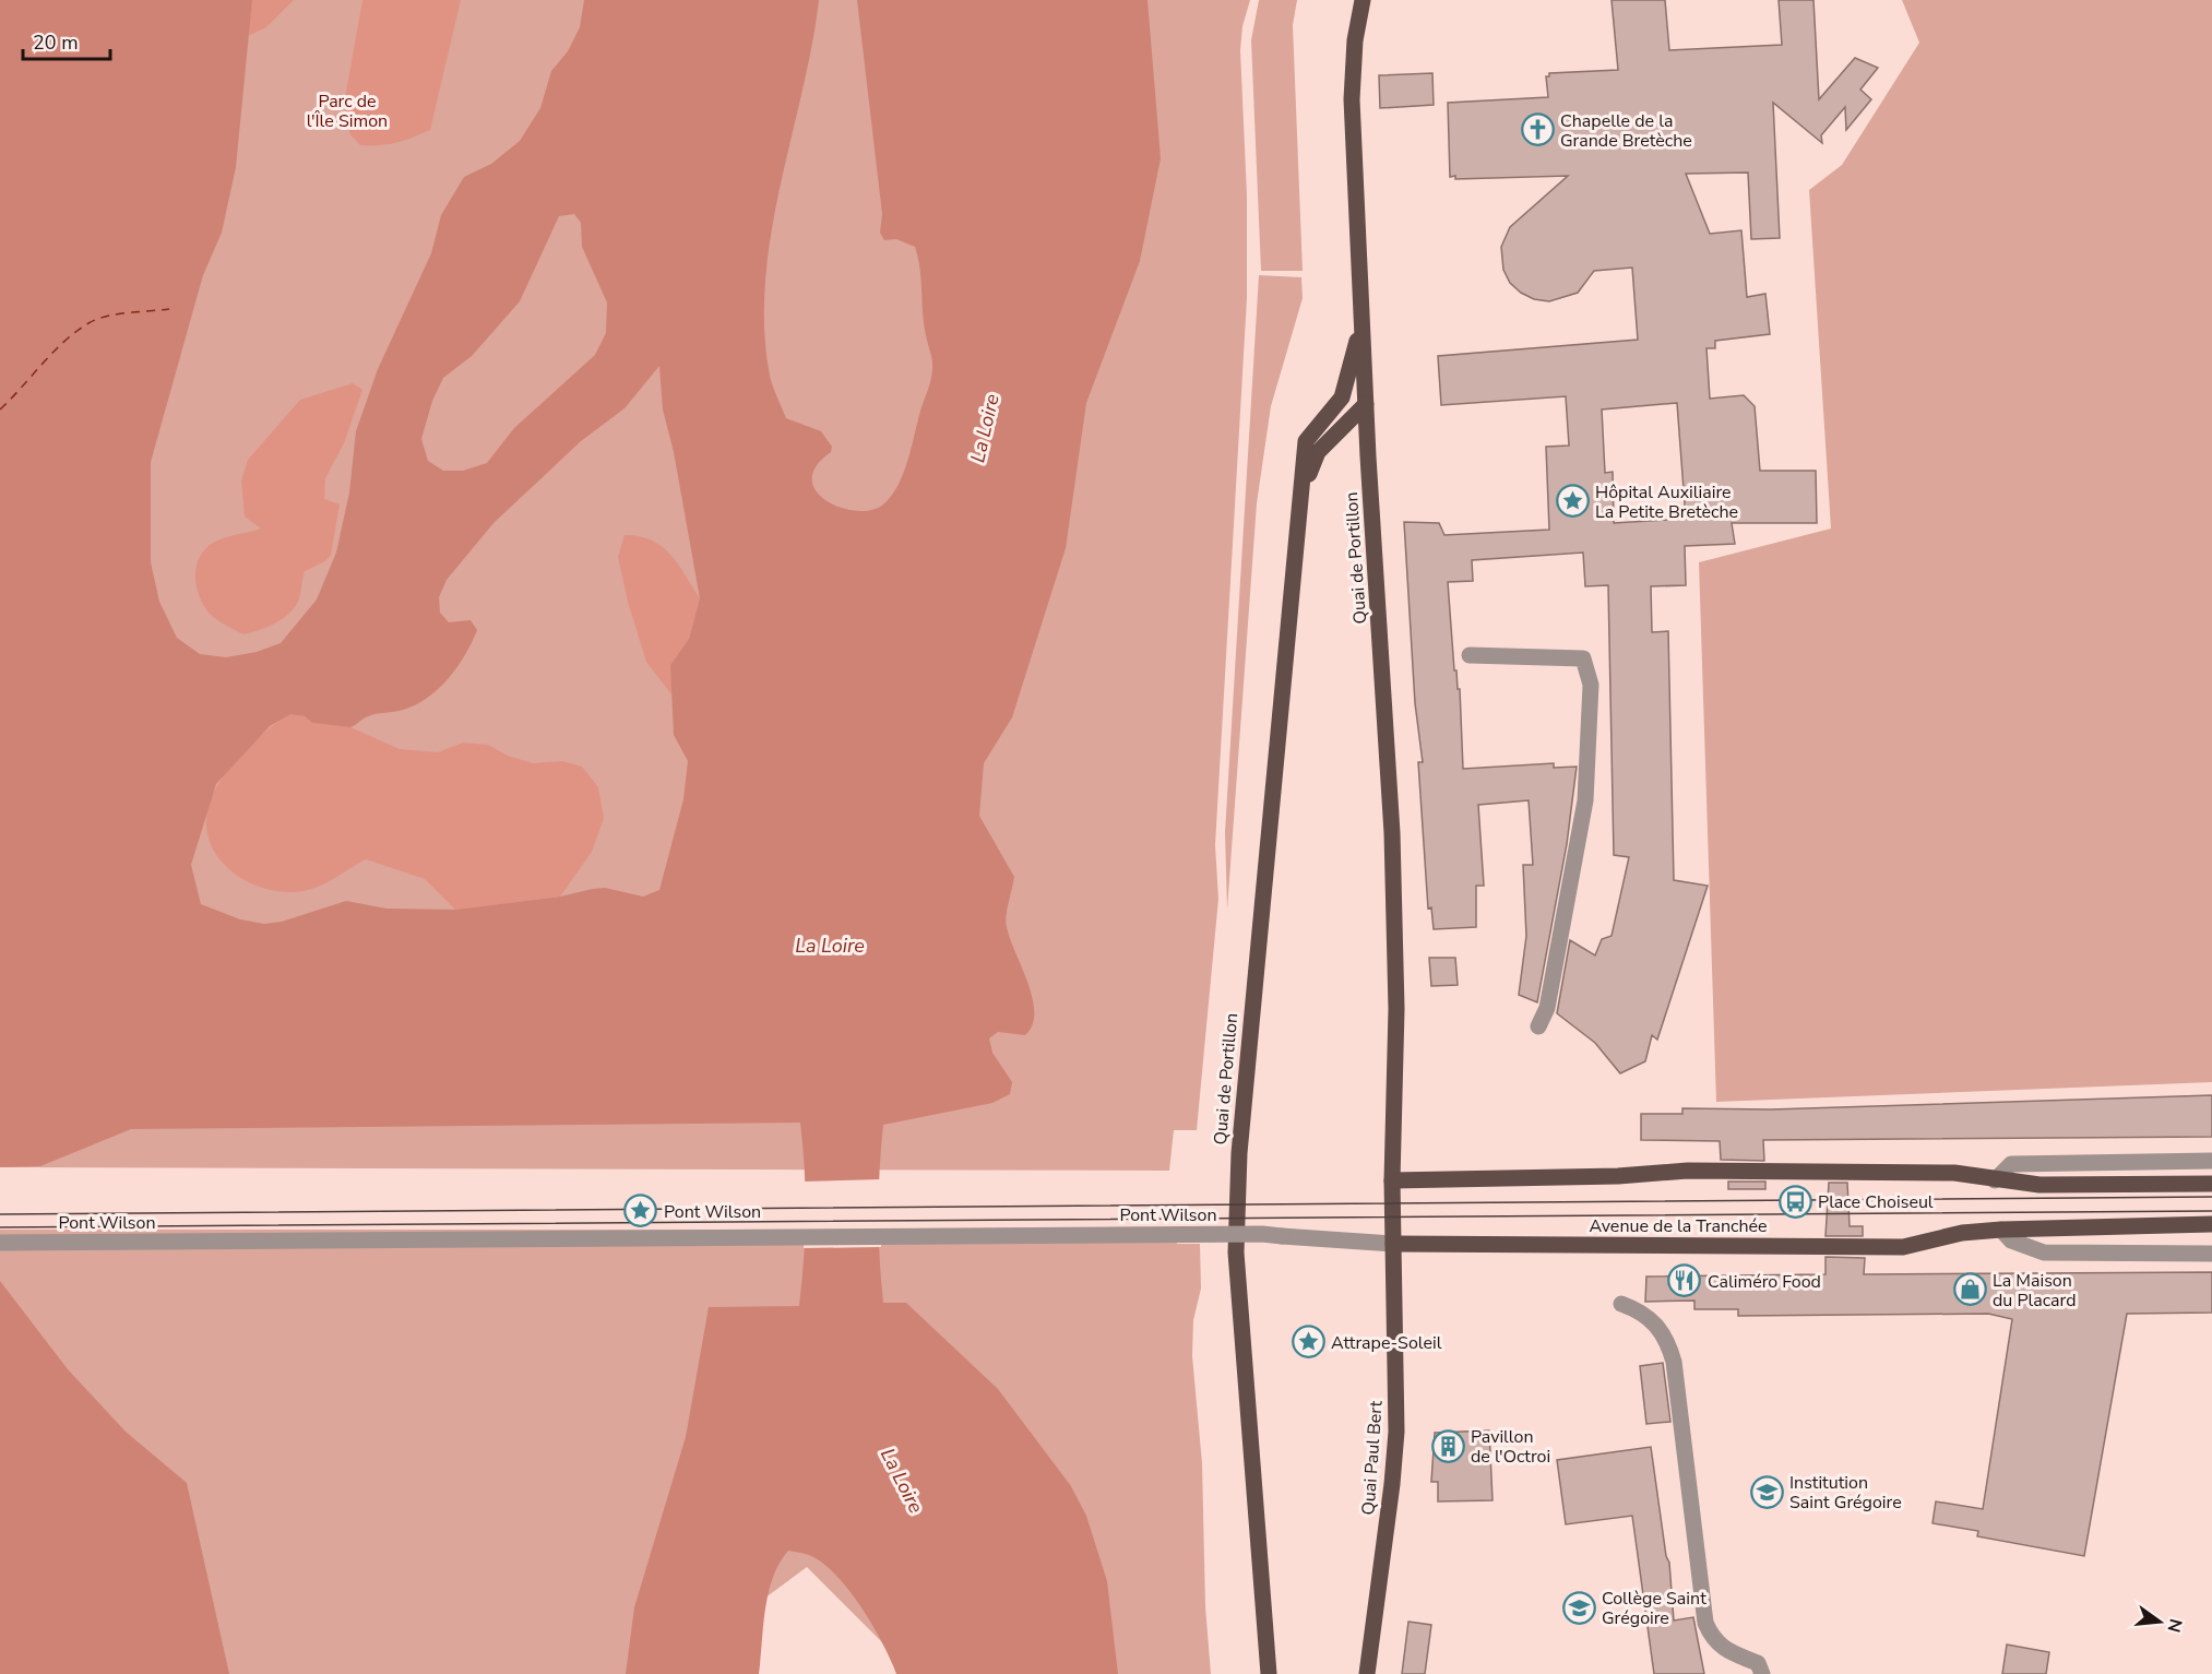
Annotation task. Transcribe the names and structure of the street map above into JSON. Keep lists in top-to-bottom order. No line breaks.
{"streets":{"main road":["Quai de Portillon","Avenue de la Tranchée","Quai Paul Bert"],"street":["Pont Wilson"]},"crossings":[["Quai de Portillon","Pont Wilson"],["Quai de Portillon","Avenue de la Tranchée"],["Quai de Portillon","Quai Paul Bert"],["Pont Wilson","Avenue de la Tranchée"],["Pont Wilson","Quai Paul Bert"],["Avenue de la Tranchée","Quai Paul Bert"]],"water":["La Loire"],"parks":["Parc de l'Île Simon"],"places":{"church":["Chapelle de la Grande Bretèche"],"place":["Hôpital Auxiliaire La Petite Bretèche","Pont Wilson","Attrape-Soleil"],"bus stop":["Place Choiseul"],"restaurant":["Caliméro Food"],"shop":["La Maison du Placard"],"building":["Pavillon de l'Octroi"],"school or university":["Institution Saint Grégoire","Collège Saint Grégoire"]},"scale_bar":"20 m","north":"right"}
